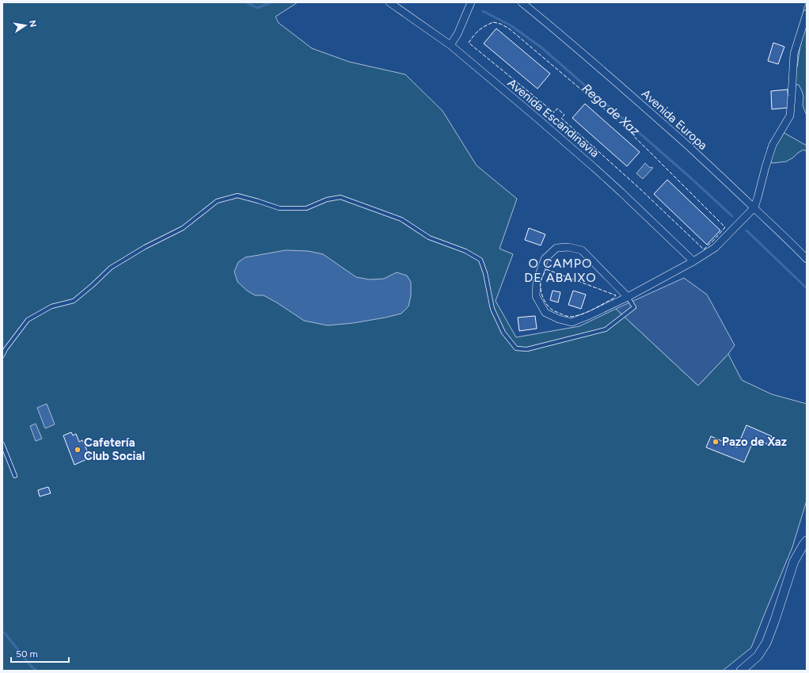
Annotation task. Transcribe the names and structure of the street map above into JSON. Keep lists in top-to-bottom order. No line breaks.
{"streets":{"street":["Avenida Escandinavia","Avenida Europa"]},"districts":["O CAMPO DE ABAIXO"],"water":["Rego de Xaz"],"places":["Pazo de Xaz","Cafetería Club Social"],"scale_bar":"50 m","north":"right"}
